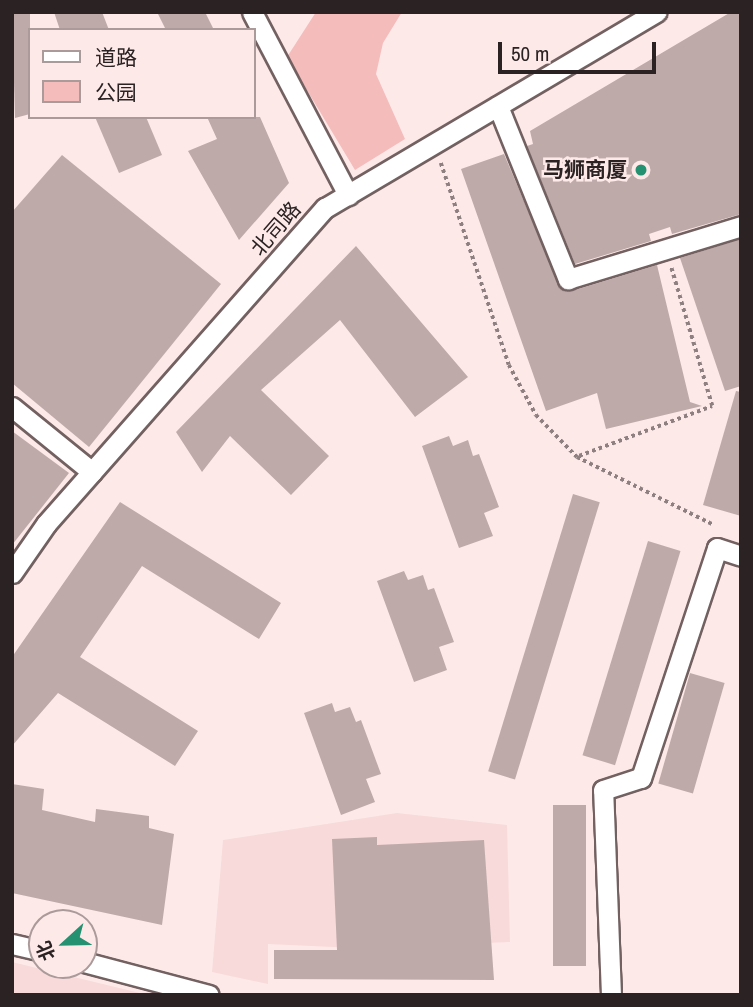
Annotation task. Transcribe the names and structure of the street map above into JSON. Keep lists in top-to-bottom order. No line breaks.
{"streets":{"street":["北司路"]},"places":["马狮商厦"],"legend":["道路","公园"],"scale_bar":"50 m","north":"left"}
